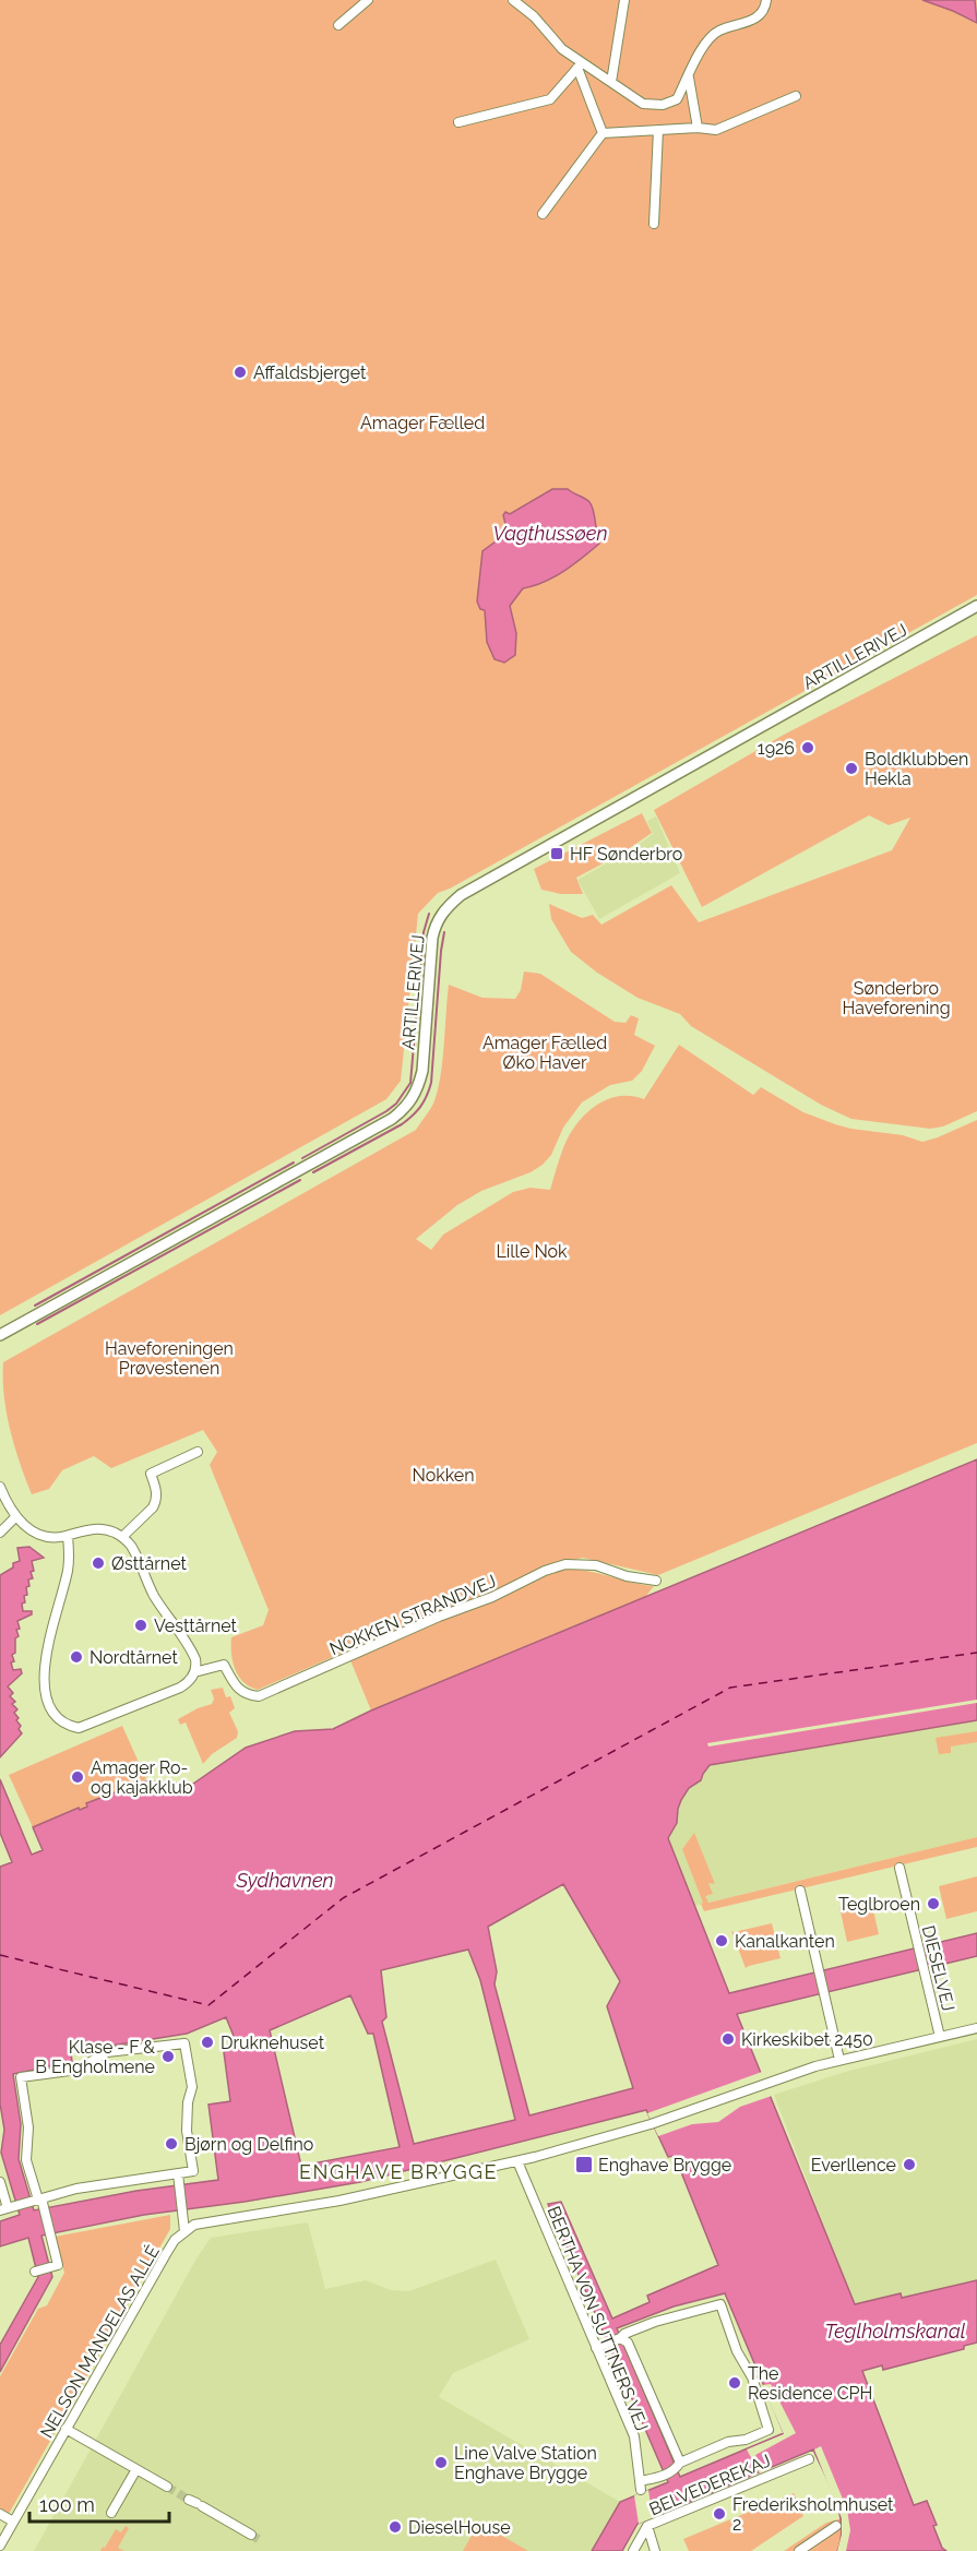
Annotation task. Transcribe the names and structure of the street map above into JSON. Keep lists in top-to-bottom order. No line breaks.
{"streets":{"street":["ARTILLERIVEJ","NOKKEN STRANDVEJ","DIESELVEJ","BERTHA VON SUTTNERS VEJ","NELSON MANDELAS ALLÉ","BELVEDEREKAJ"]},"districts":["ENGHAVE BRYGGE"],"water":["Vagthussøen","Sydhavnen","Teglholmskanal"],"parks":["Amager Fælled","Sønderbro Haveforening","Amager Fælled Øko Haver","Lille Nok","Haveforeningen Prøvestenen","Nokken"],"places":{"other":["Affaldsbjerget","1926","Boldklubben Hekla","Østtårnet","Vesttårnet","Nordtårnet","Amager Ro- og kajakklub","Teglbroen","Kanalkanten","Kirkeskibet 2450","Druknehuset","Klase - F & B Engholmene","Bjørn og Delfino","Everllence","The Residence CPH","Line Valve Station Enghave Brygge","Frederiksholmhuset 2","DieselHouse"],"transit":["HF Sønderbro","Enghave Brygge"]},"scale_bar":"100 m"}
